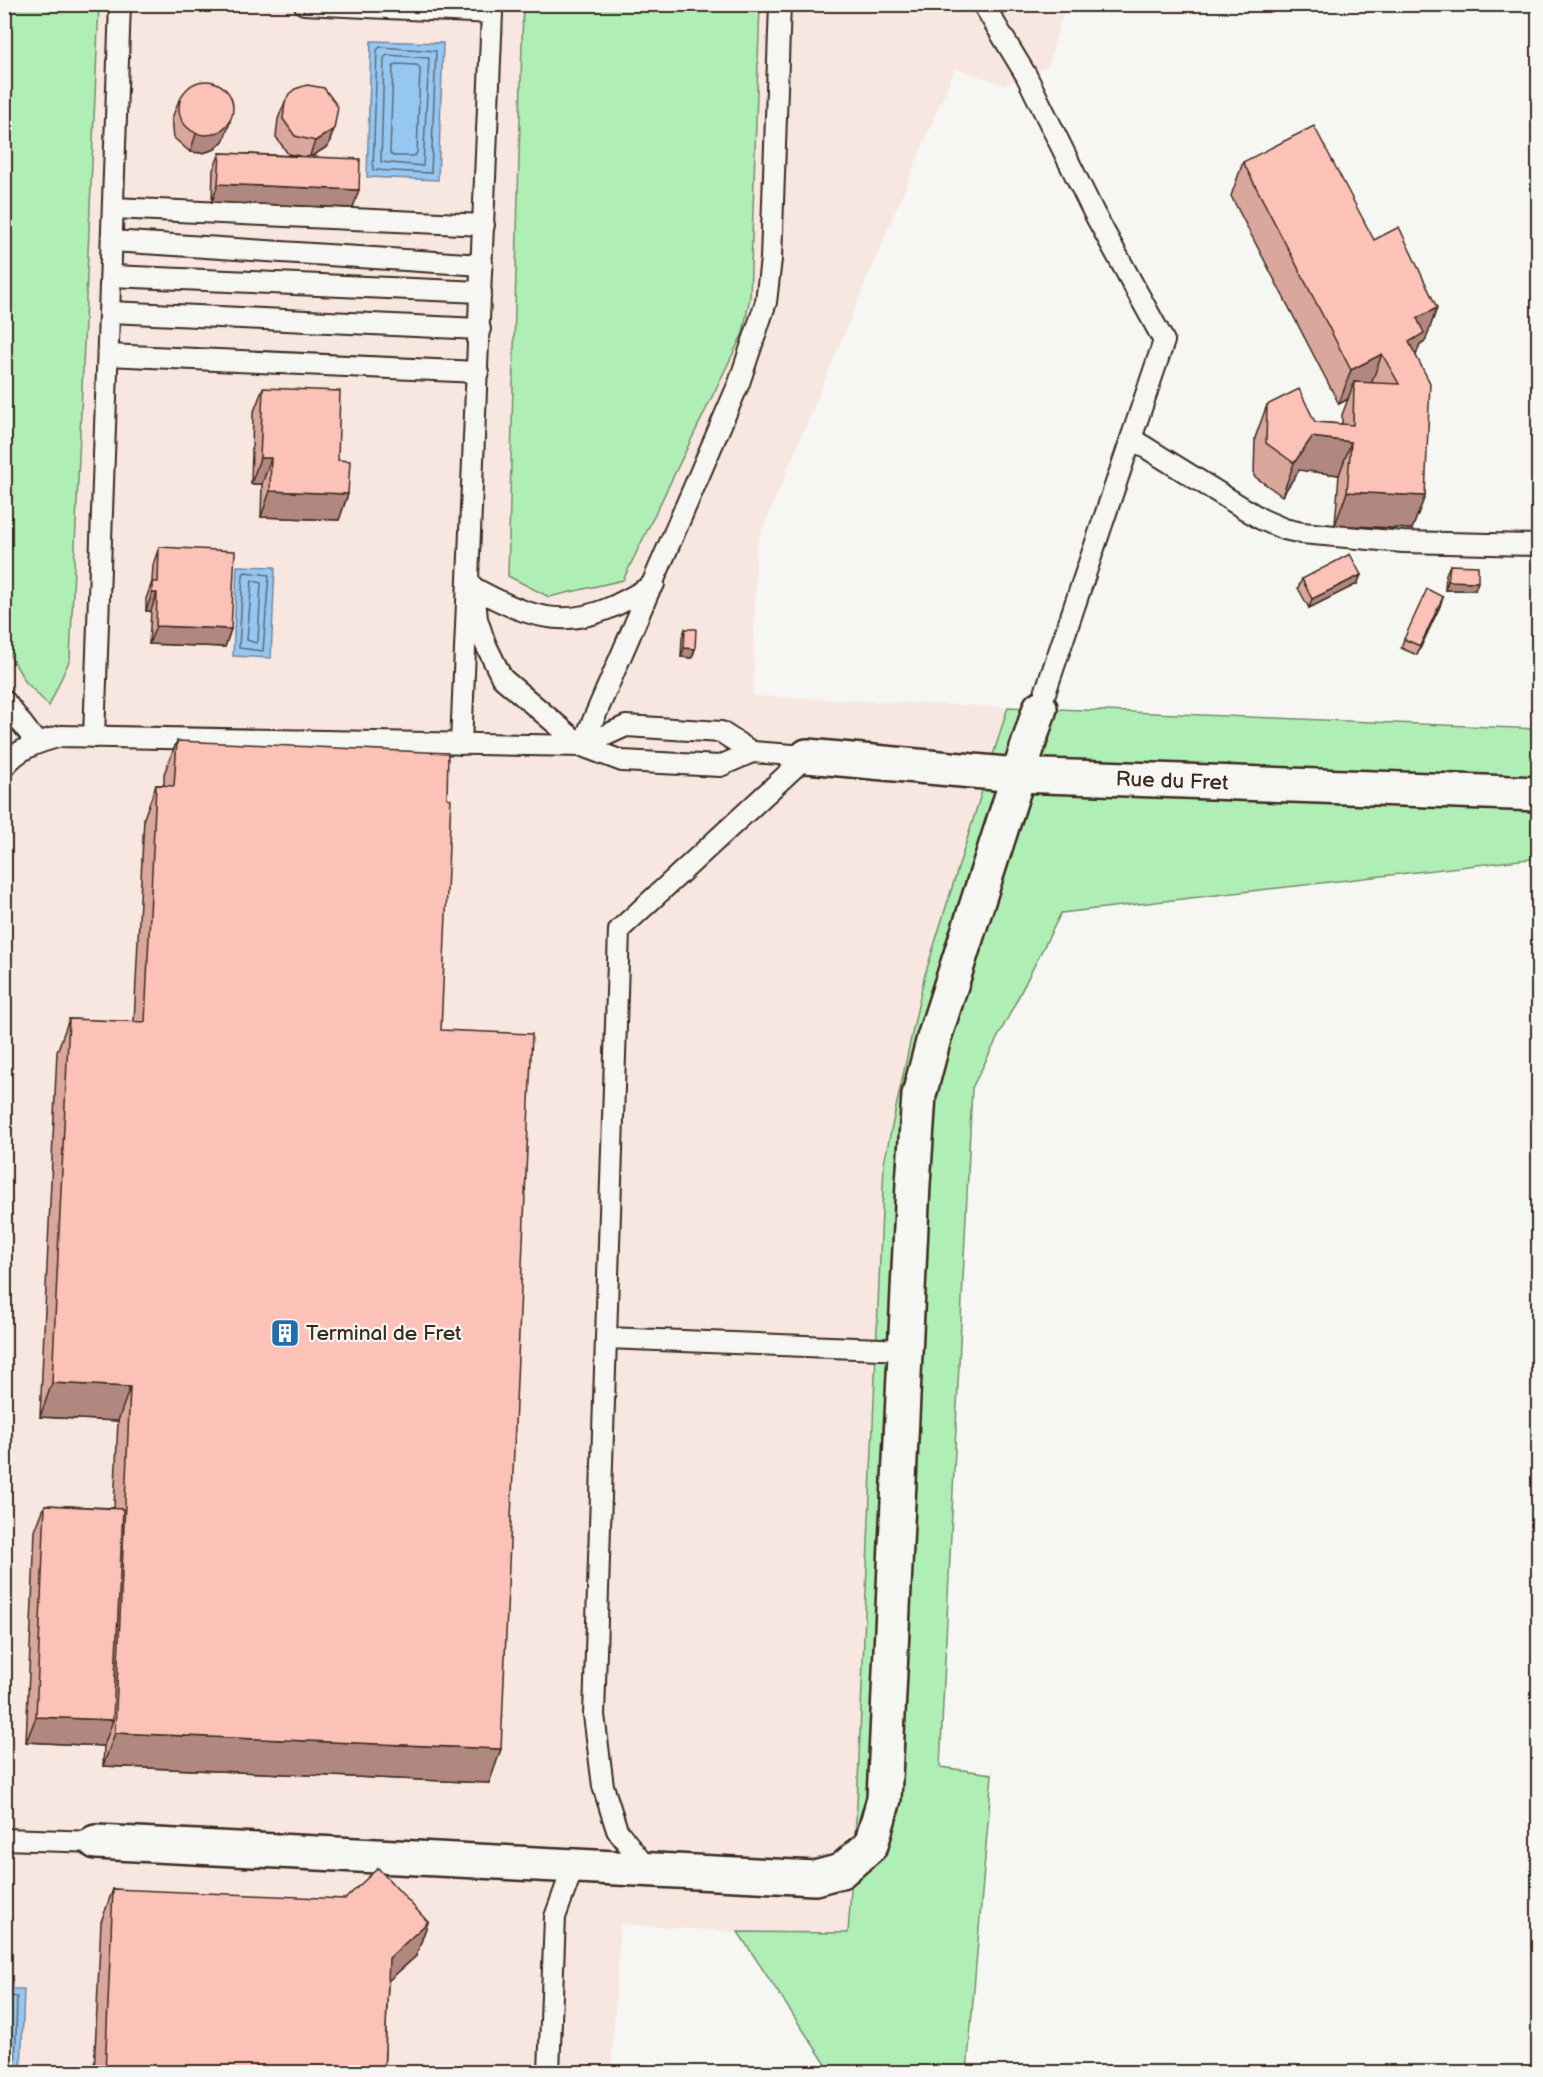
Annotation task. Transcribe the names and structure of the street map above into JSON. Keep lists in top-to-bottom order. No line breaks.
{"streets":{"street":["Rue du Fret"]},"places":{"building":["Terminal de Fret"]}}
